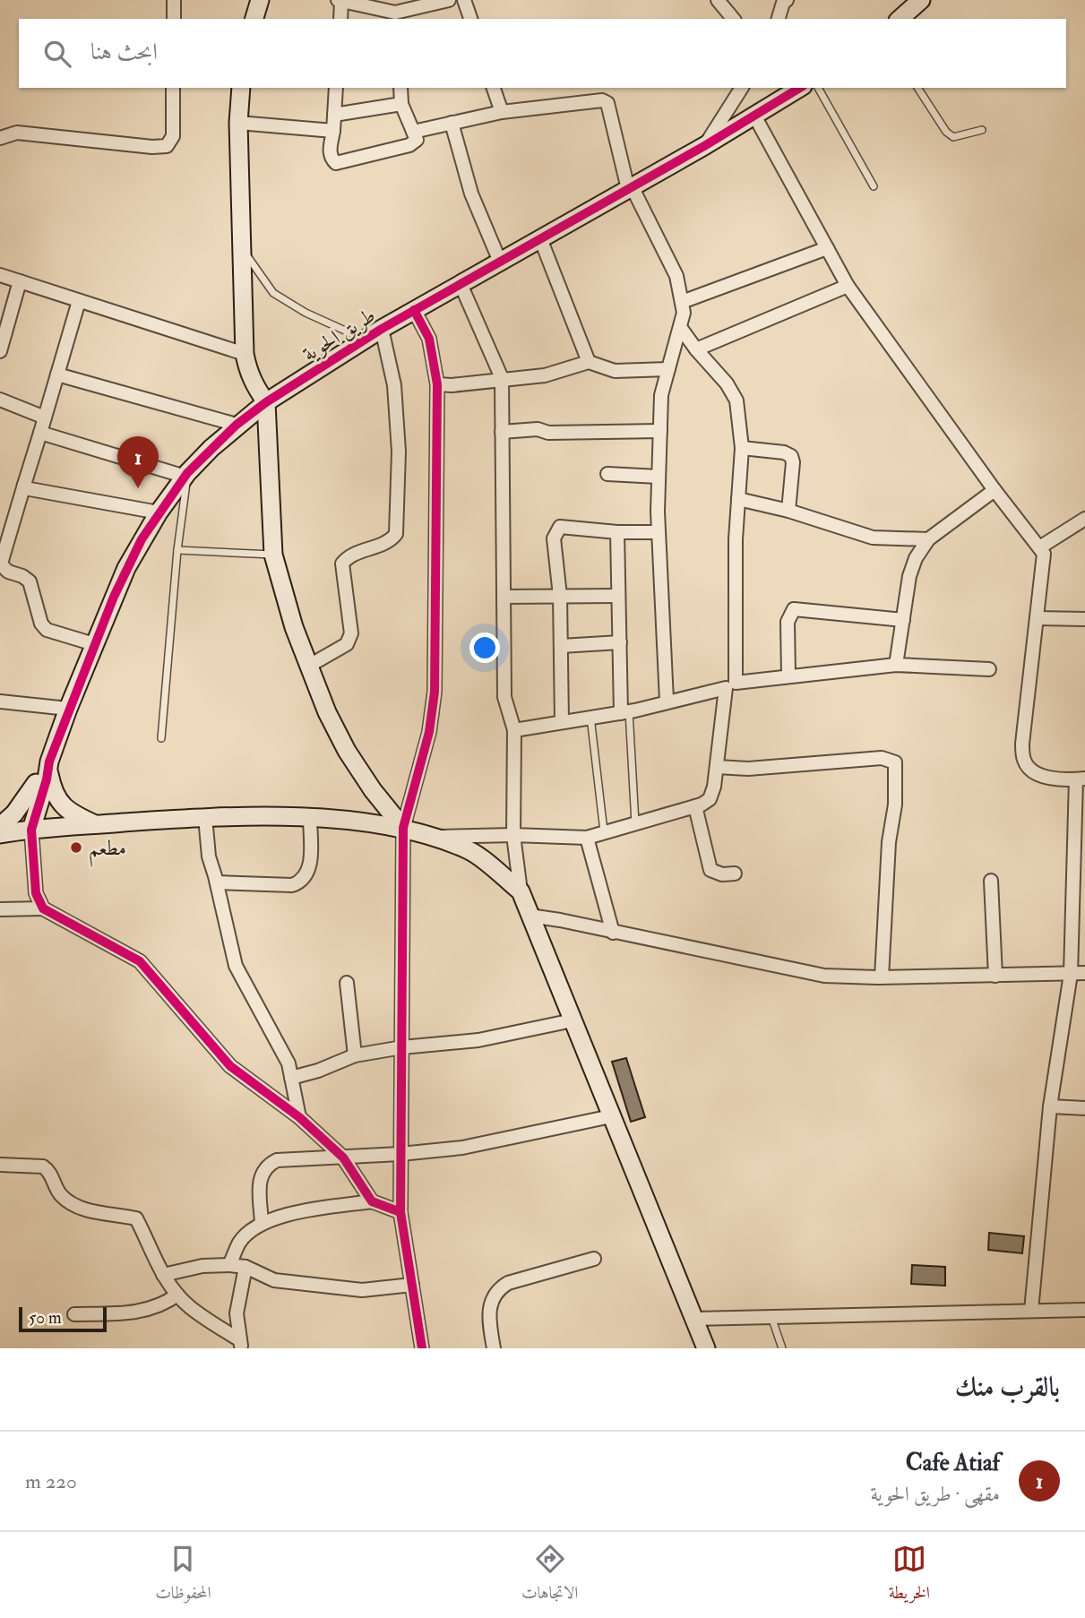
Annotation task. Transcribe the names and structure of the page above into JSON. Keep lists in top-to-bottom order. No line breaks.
{"streets":{"street":["طريق الحوية"]},"places":["مطعم"],"scale_bar":"50 m","page":{"search":"ابحث هنا","pins":"1","scale":"50 m","heading":"بالقرب منك","list":[{"mark":"1","name":"Cafe Atiaf","note":"مقهى · طريق الحوية","value":"220 m"}],"nav":["الخريطة","الاتجاهات","المحفوظات"]}}
